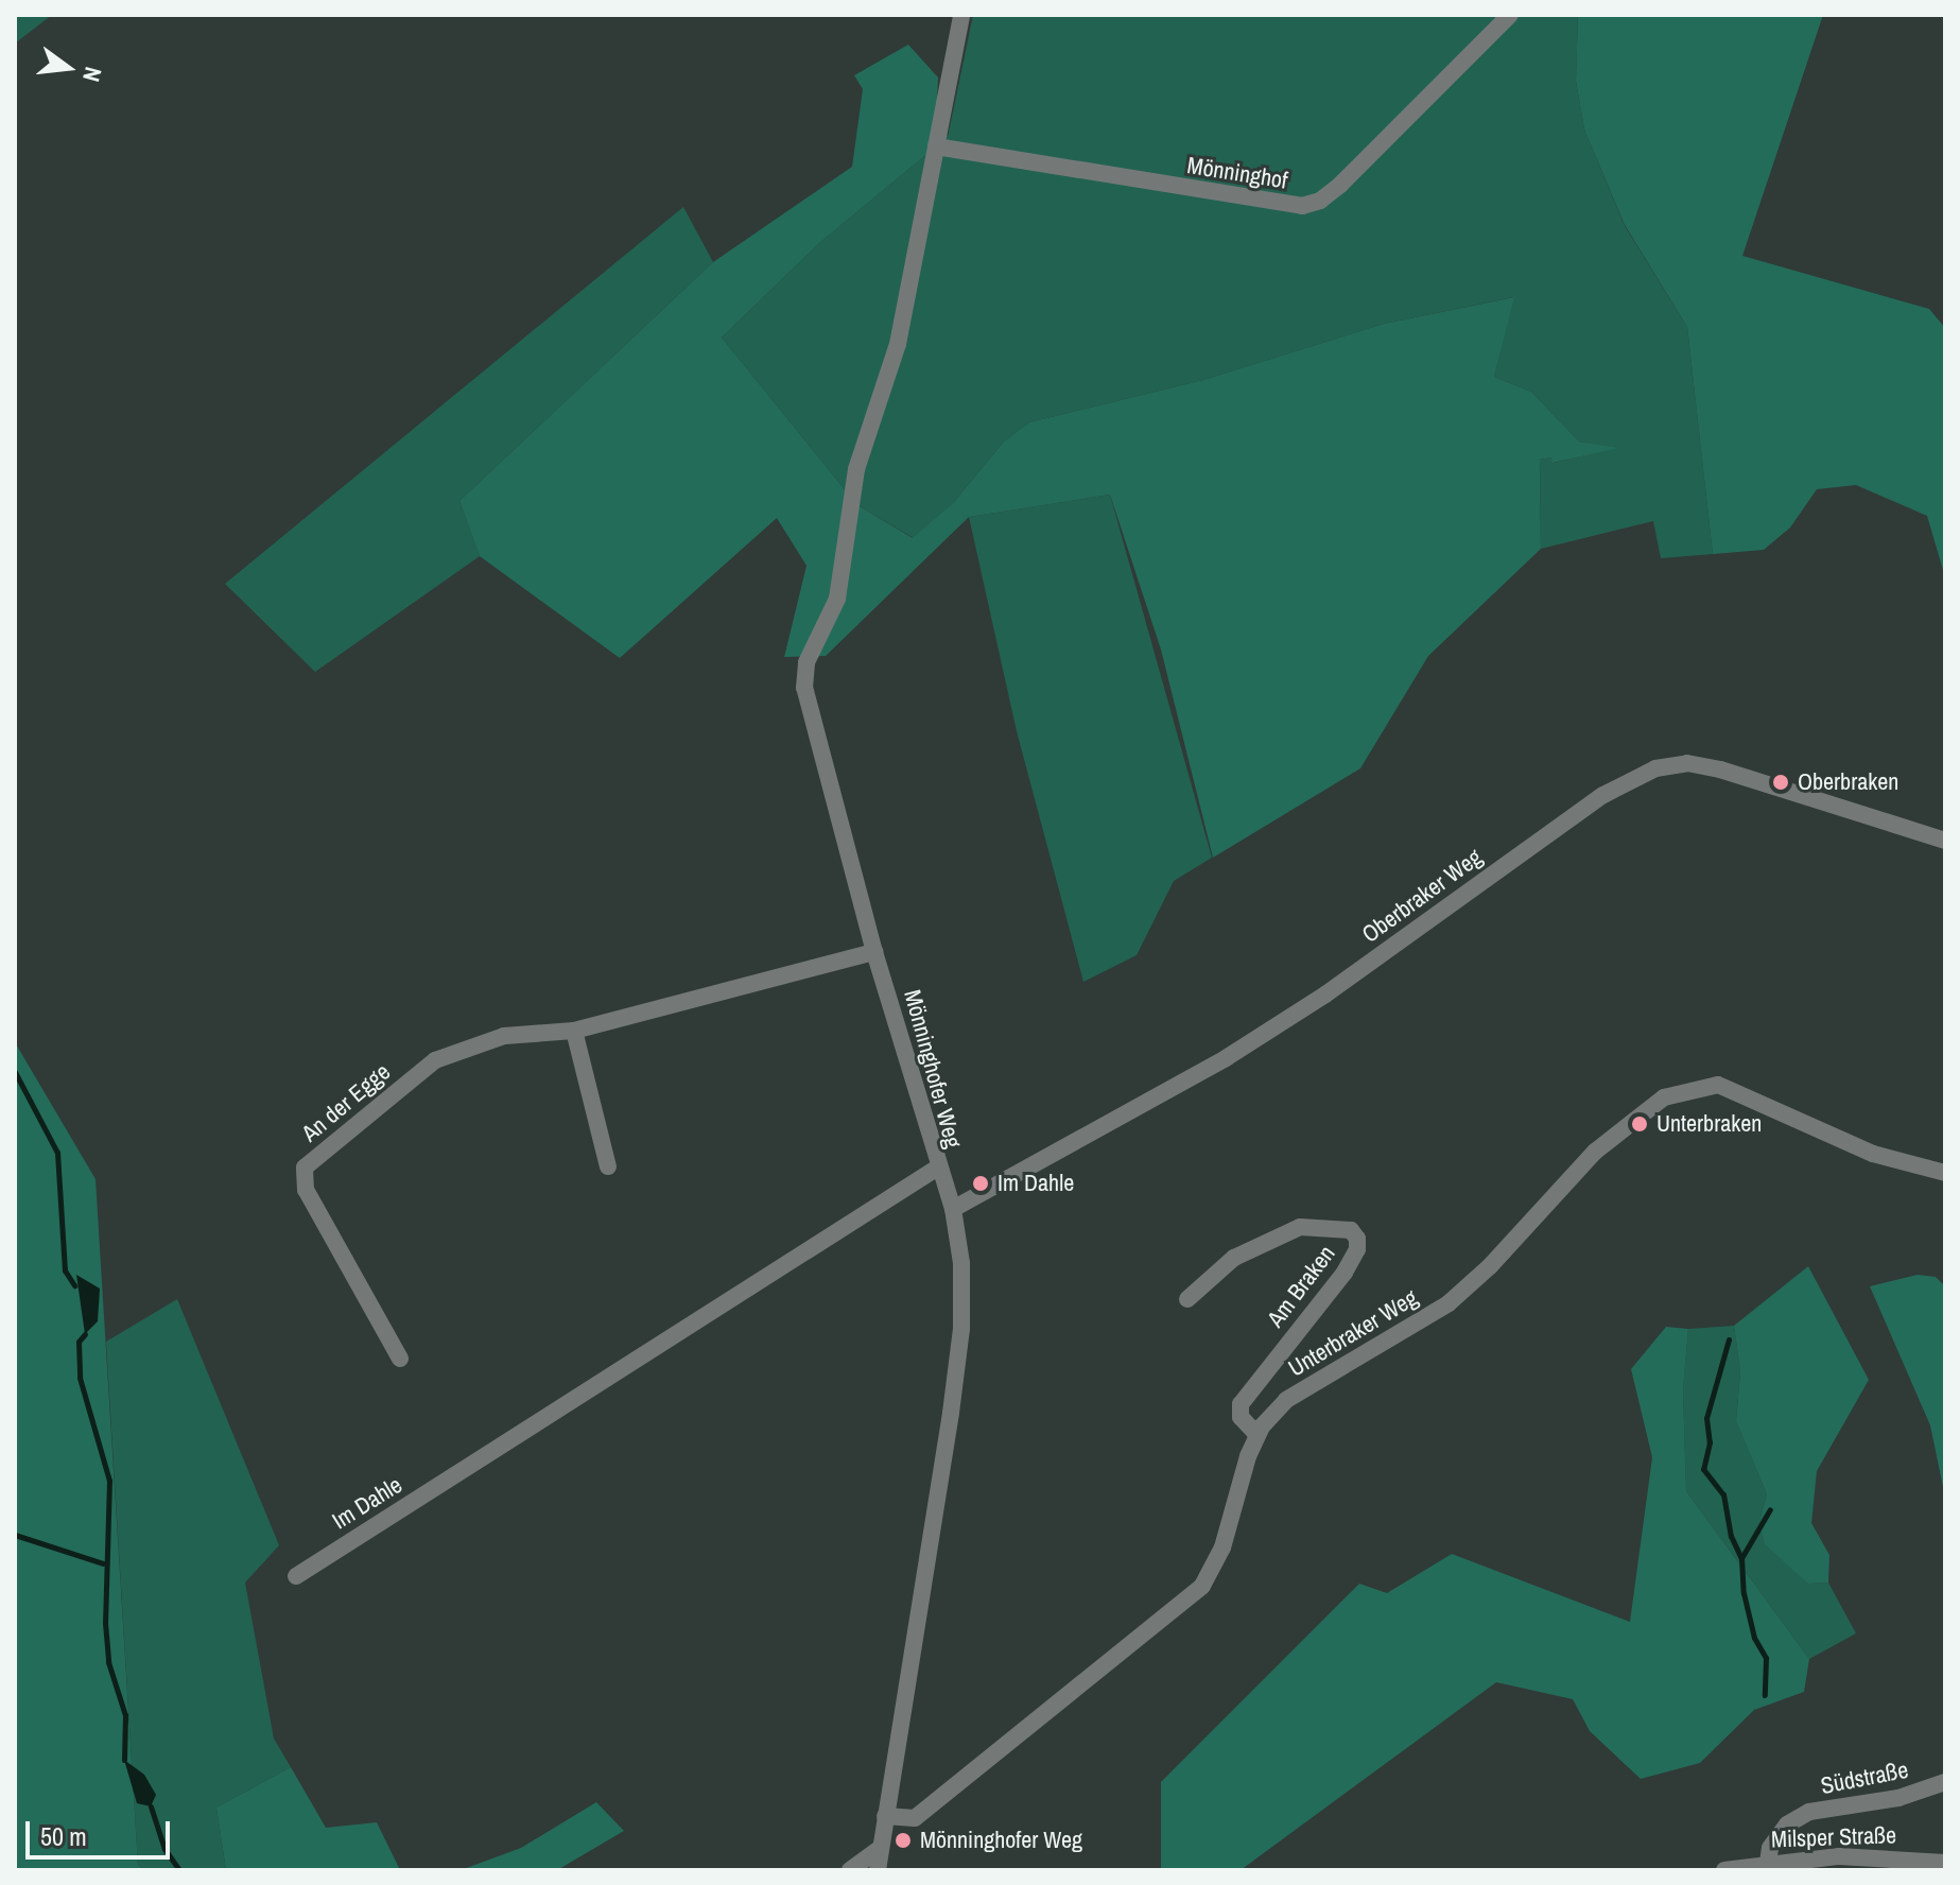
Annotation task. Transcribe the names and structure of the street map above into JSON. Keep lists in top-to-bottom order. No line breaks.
{"streets":{"street":["Mönninghof","Oberbraker Weg","Mönninghofer Weg","An der Egge","Am Braken","Unterbraker Weg","Im Dahle","Südstraße","Milsper Straße"]},"crossings":[["Mönninghof","Mönninghofer Weg"],["Oberbraker Weg","Mönninghofer Weg"],["Mönninghofer Weg","An der Egge"],["Mönninghofer Weg","Unterbraker Weg"],["Mönninghofer Weg","Im Dahle"],["Am Braken","Unterbraker Weg"],["Südstraße","Milsper Straße"]],"places":["Oberbraken","Unterbraken","Im Dahle","Mönninghofer Weg"],"scale_bar":"50 m","north":"right"}
